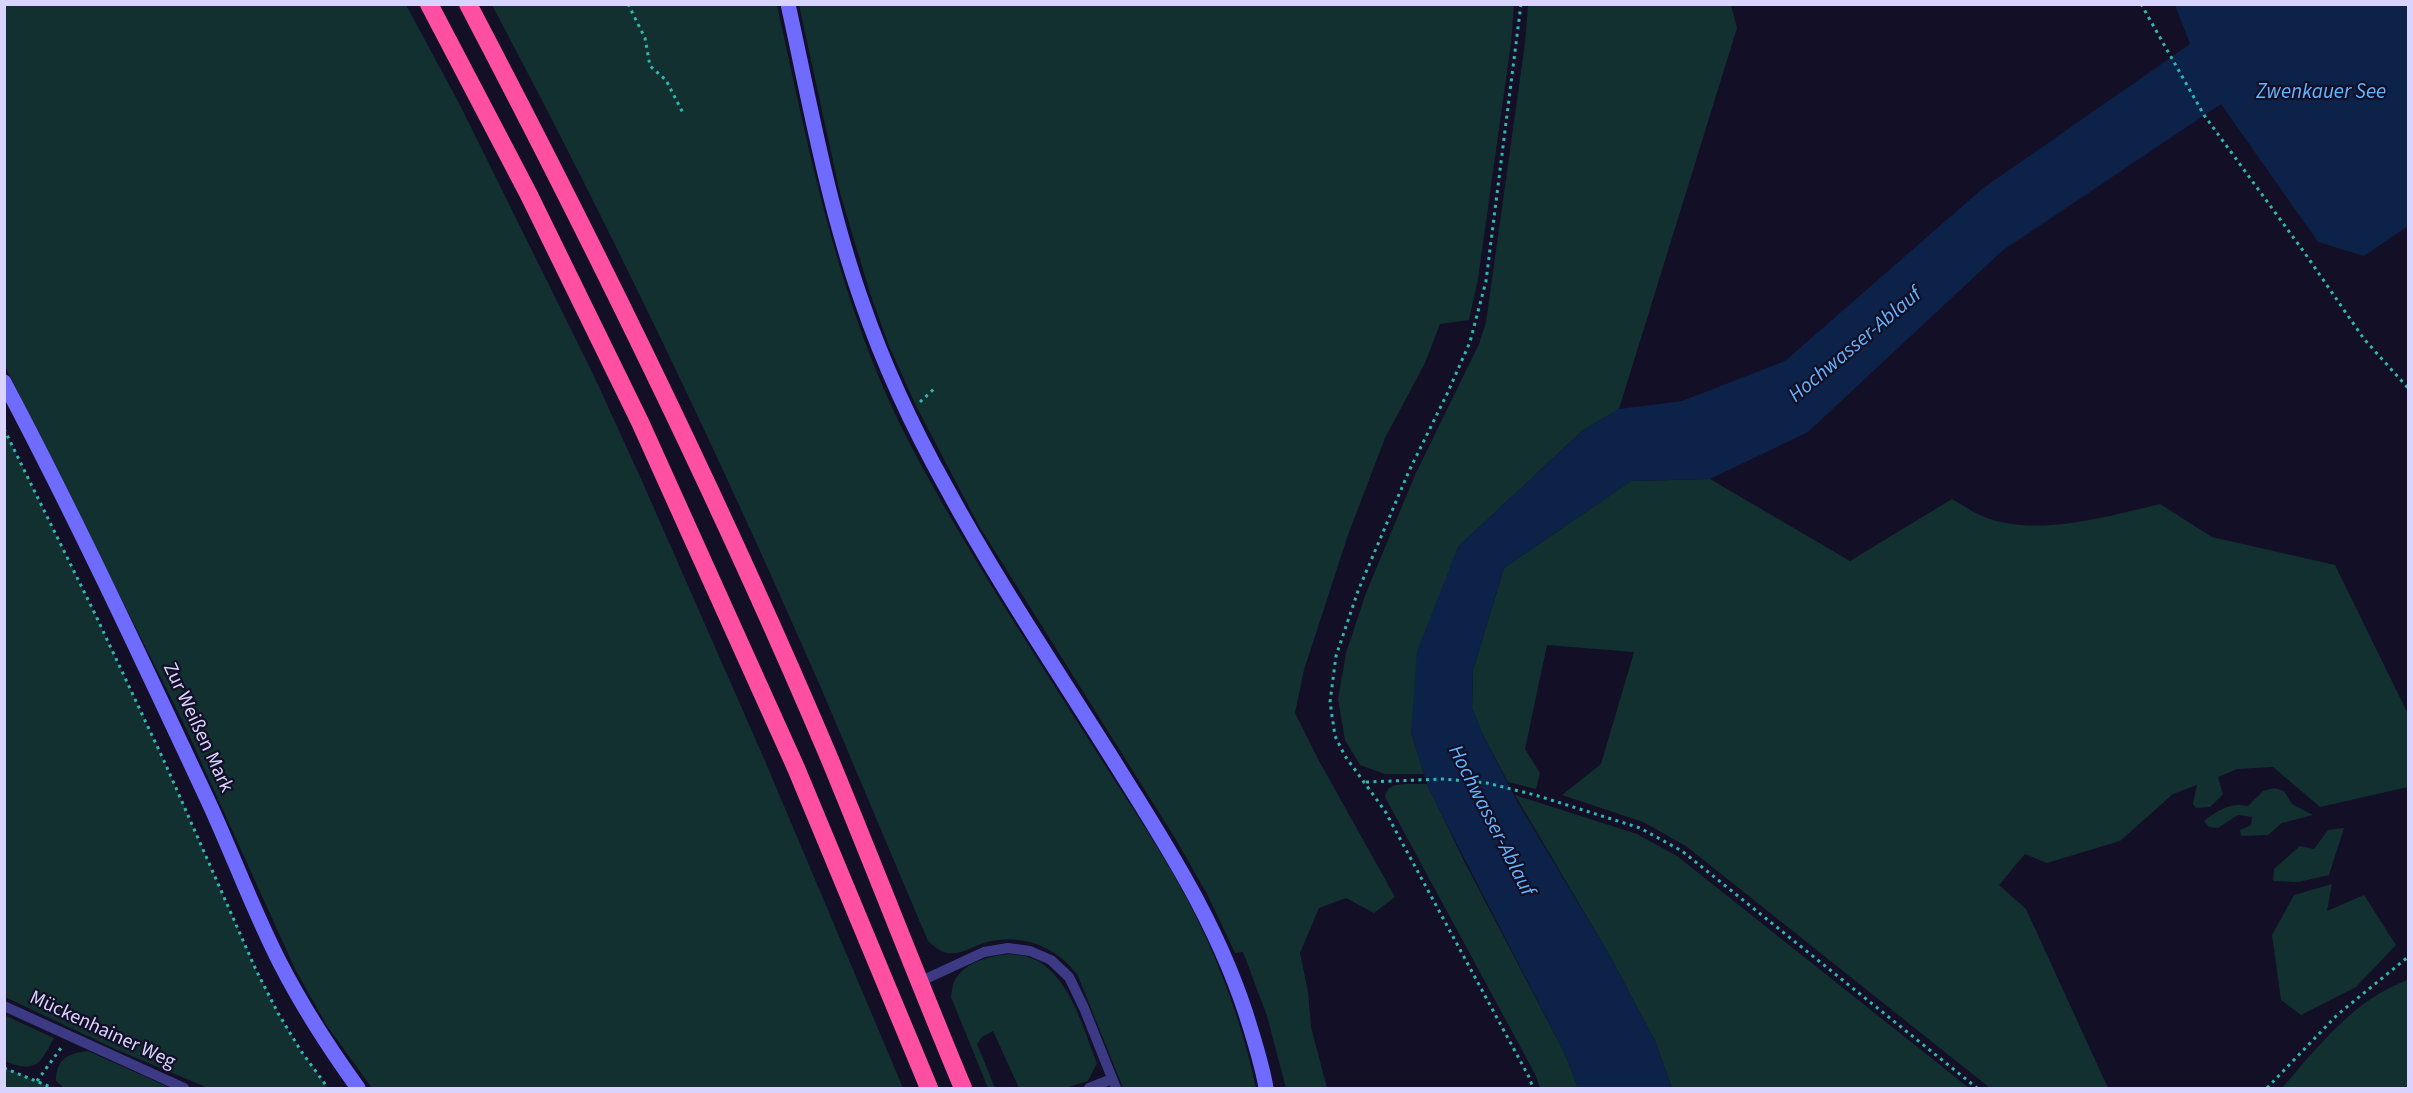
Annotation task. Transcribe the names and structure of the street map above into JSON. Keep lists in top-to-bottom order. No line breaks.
{"streets":{"main road":["Zur Weißen Mark"],"lane":["Mückenhainer Weg"]},"water":["Zwenkauer See","Hochwasser-Ablauf"]}
